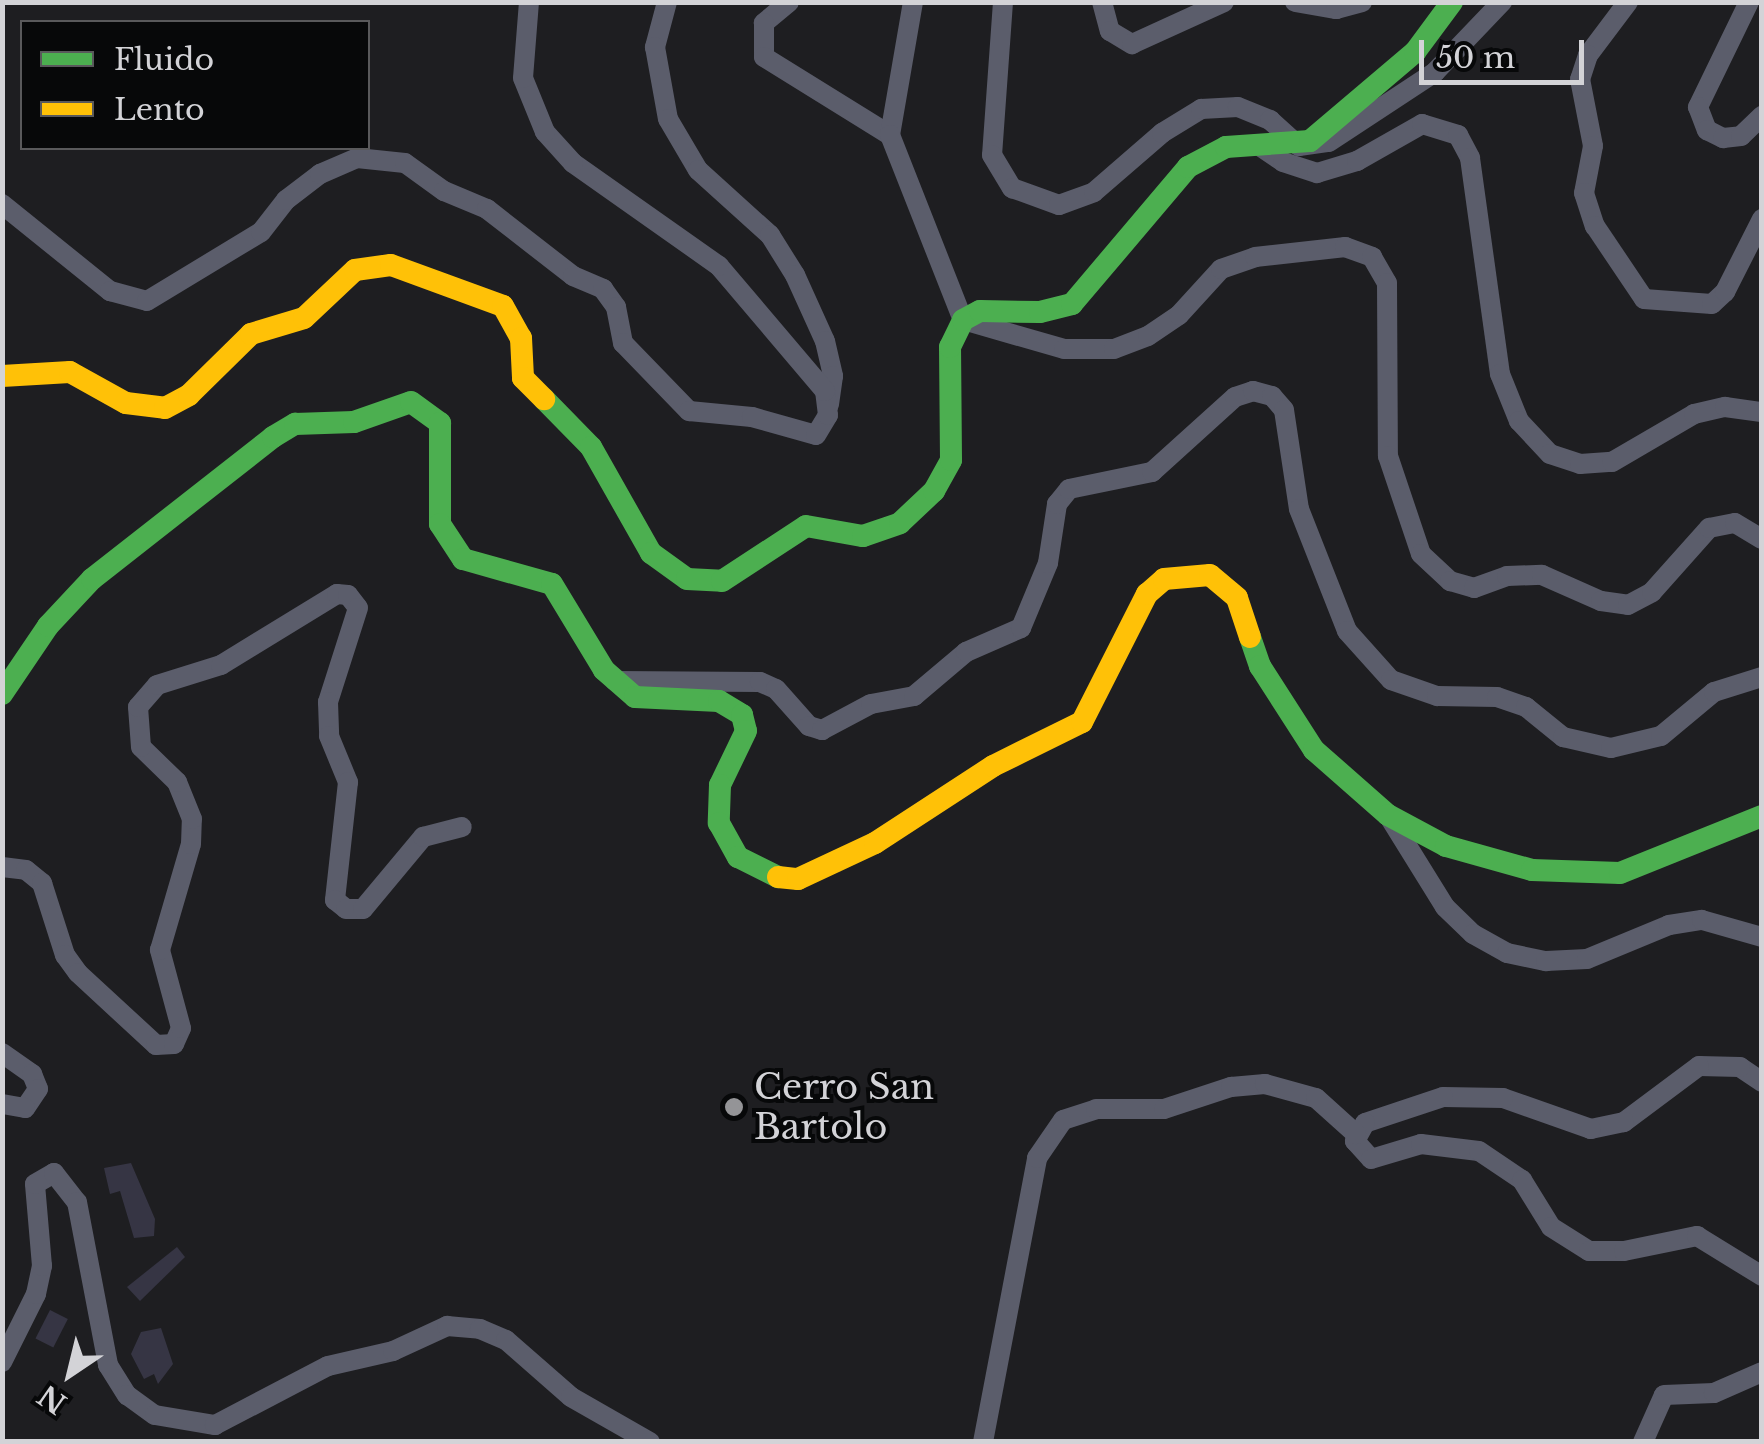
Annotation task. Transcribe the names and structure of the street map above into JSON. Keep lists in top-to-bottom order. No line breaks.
{"places":["Cerro San Bartolo"],"legend":["Fluido","Lento"],"scale_bar":"50 m","north":"bottom left"}
